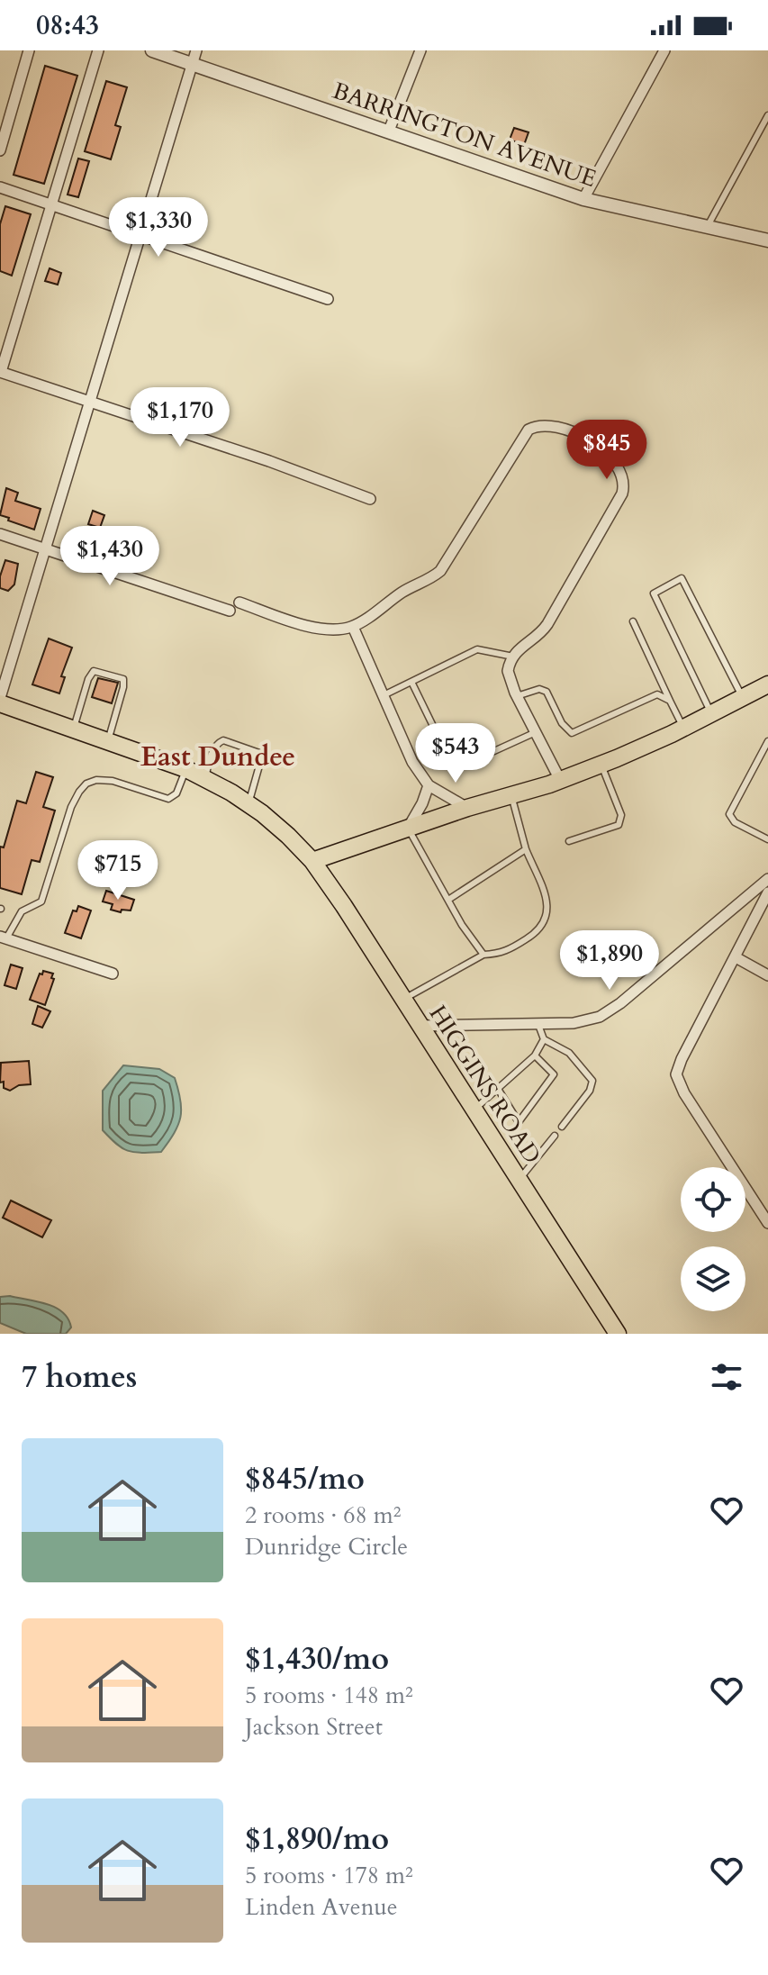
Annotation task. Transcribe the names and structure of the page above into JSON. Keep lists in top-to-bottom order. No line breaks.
{"streets":{"main road":["HIGGINS ROAD"],"street":["BARRINGTON AVENUE"]},"districts":["East Dundee"],"page":{"status":"08:43","price":["$1,330","$1,170","$845","$1,430","$543","$715","$1,890"],"heading":"7 homes","list":[{"name":"$845/mo","note":"2 rooms · 68 m² · Dunridge Circle"},{"name":"$1,430/mo","note":"5 rooms · 148 m² · Jackson Street"},{"name":"$1,890/mo","note":"5 rooms · 178 m² · Linden Avenue"}]}}
